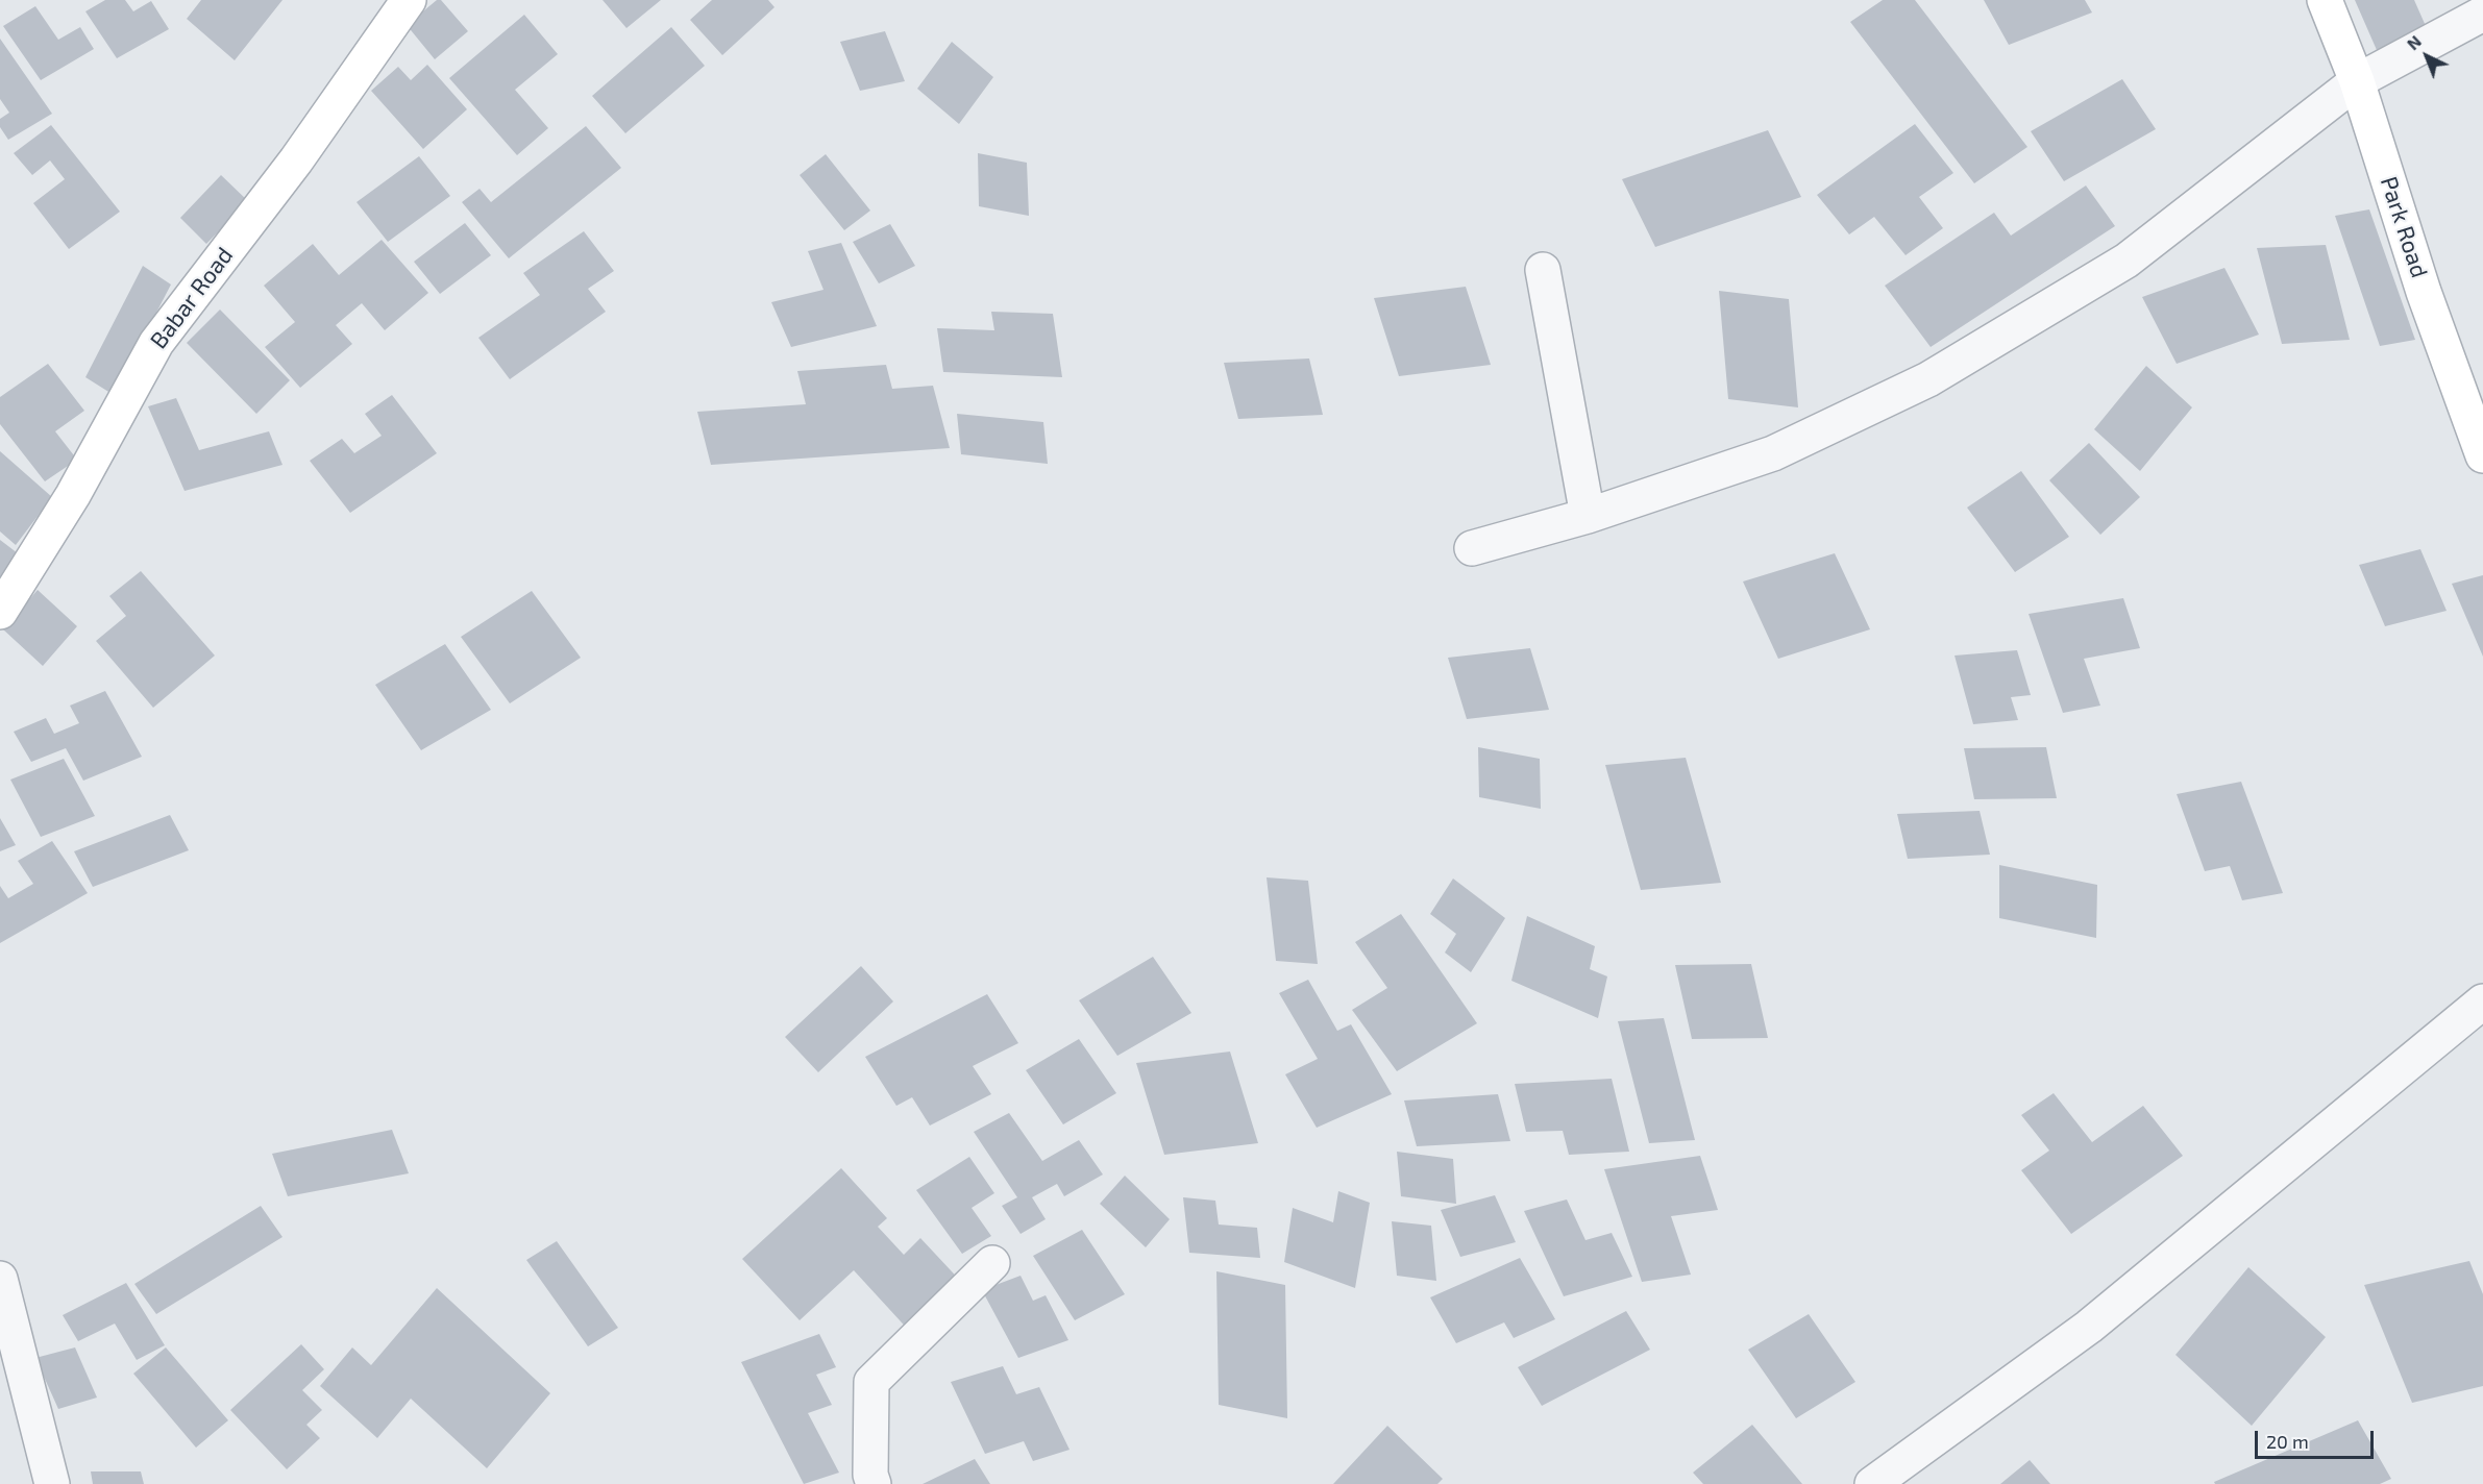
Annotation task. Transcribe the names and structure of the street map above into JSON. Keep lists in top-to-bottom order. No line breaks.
{"streets":{"street":["Park Road","Babar Road"]},"scale_bar":"20 m","north":"top left"}
